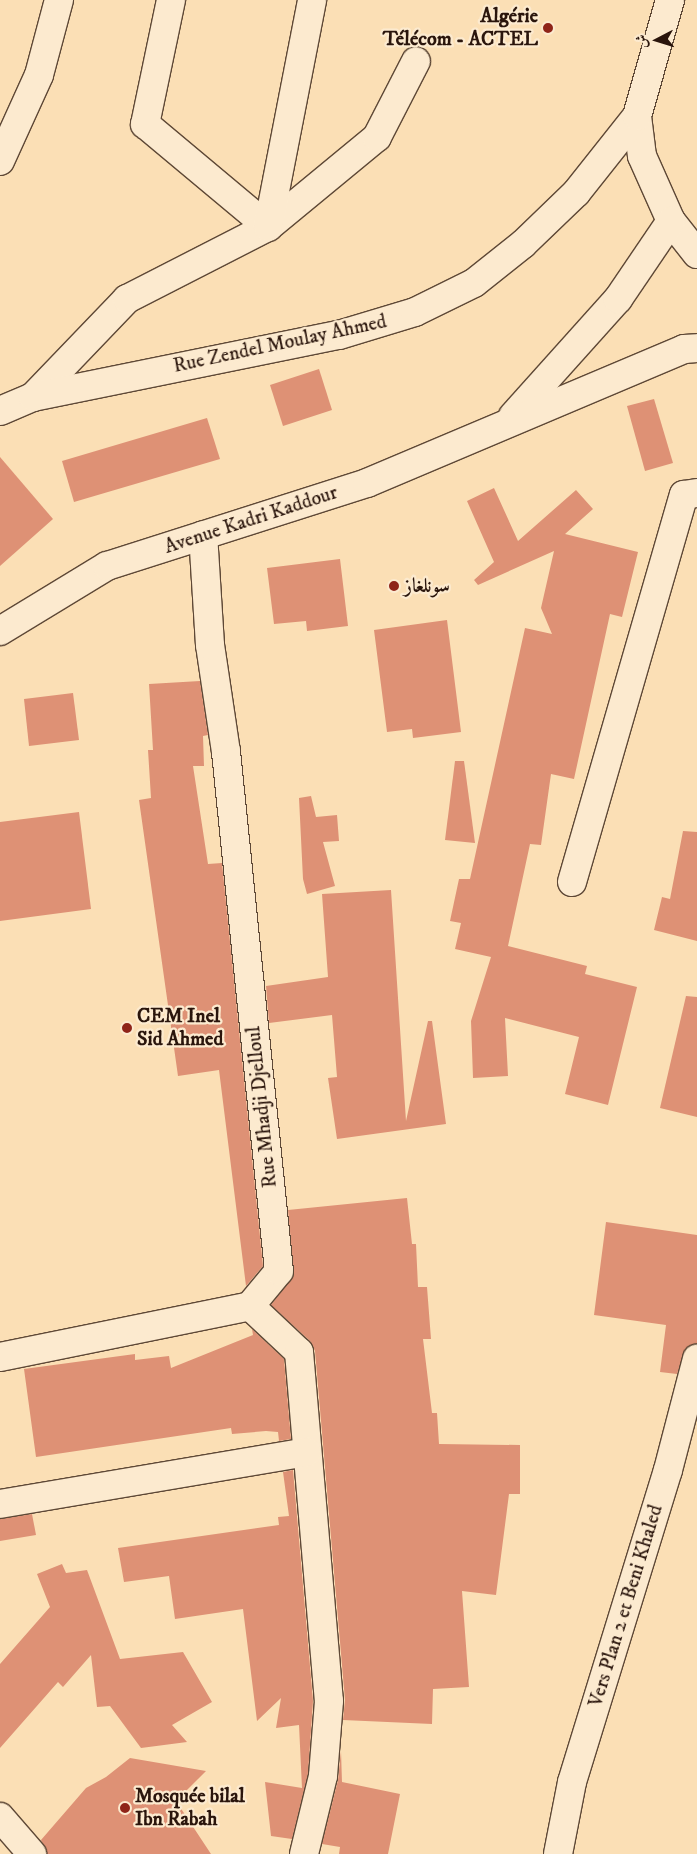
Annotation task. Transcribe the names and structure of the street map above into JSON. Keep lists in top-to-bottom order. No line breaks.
{"streets":{"street":["Rue Zendel Moulay Ahmed","Avenue Kadri Kaddour","Rue Mhadji Djelloul","Vers Plan 2 et Beni Khaled"]},"crossings":[["Avenue Kadri Kaddour","Rue Mhadji Djelloul"]],"places":["Algérie Télécom - ACTEL","سونلغاز","CEM Inel Sid Ahmed","Mosquée bilal Ibn Rabah"],"north":"left"}
